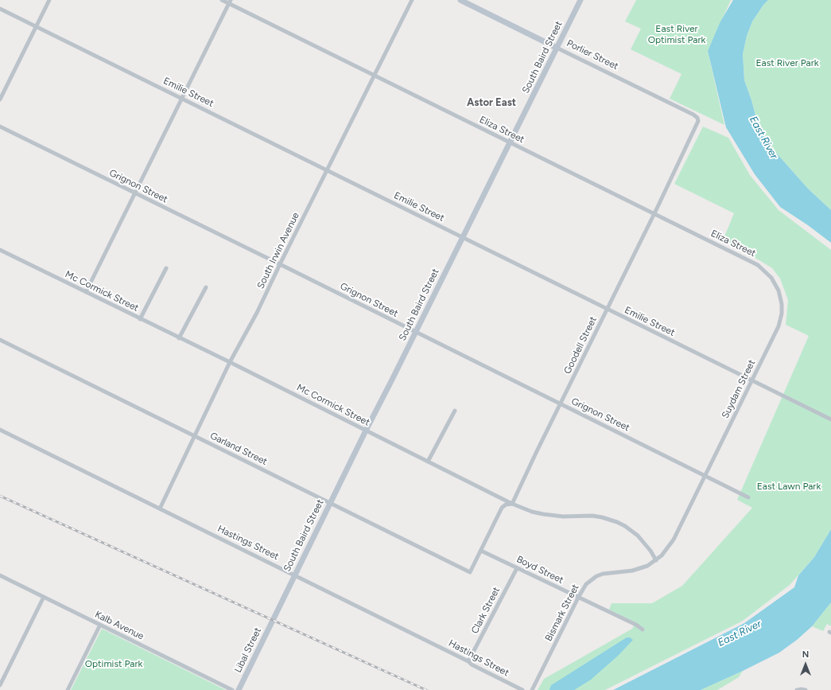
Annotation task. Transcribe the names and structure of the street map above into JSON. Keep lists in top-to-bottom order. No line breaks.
{"streets":{"street":["Porlier Street","South Baird Street","Emilie Street","Eliza Street","Grignon Street","South Irwin Avenue","Mc Cormick Street","Goodell Street","Suydam Street","Garland Street","Hastings Street","Boyd Street","Clark Street","Bismark Street","Kalb Avenue","Libal Street"]},"crossings":[["Porlier Street","South Baird Street"],["Porlier Street","Goodell Street"],["South Baird Street","Emilie Street"],["South Baird Street","Eliza Street"],["South Baird Street","Grignon Street"],["South Baird Street","Mc Cormick Street"],["South Baird Street","Garland Street"],["South Baird Street","Hastings Street"],["South Baird Street","Libal Street"],["Emilie Street","South Irwin Avenue"],["Emilie Street","Goodell Street"],["Emilie Street","Suydam Street"],["Eliza Street","South Irwin Avenue"],["Eliza Street","Goodell Street"],["Eliza Street","Suydam Street"],["Grignon Street","South Irwin Avenue"],["Grignon Street","Goodell Street"],["Grignon Street","Suydam Street"],["South Irwin Avenue","Mc Cormick Street"],["South Irwin Avenue","Garland Street"],["South Irwin Avenue","Hastings Street"],["Mc Cormick Street","Goodell Street"],["Mc Cormick Street","Bismark Street"],["Suydam Street","Bismark Street"],["Garland Street","Boyd Street"],["Hastings Street","Clark Street"],["Boyd Street","Clark Street"],["Boyd Street","Bismark Street"]],"districts":["Astor East"],"water":["East River"],"parks":["East River Optimist Park","East River Park","East Lawn Park","Optimist Park"],"north":"top"}
